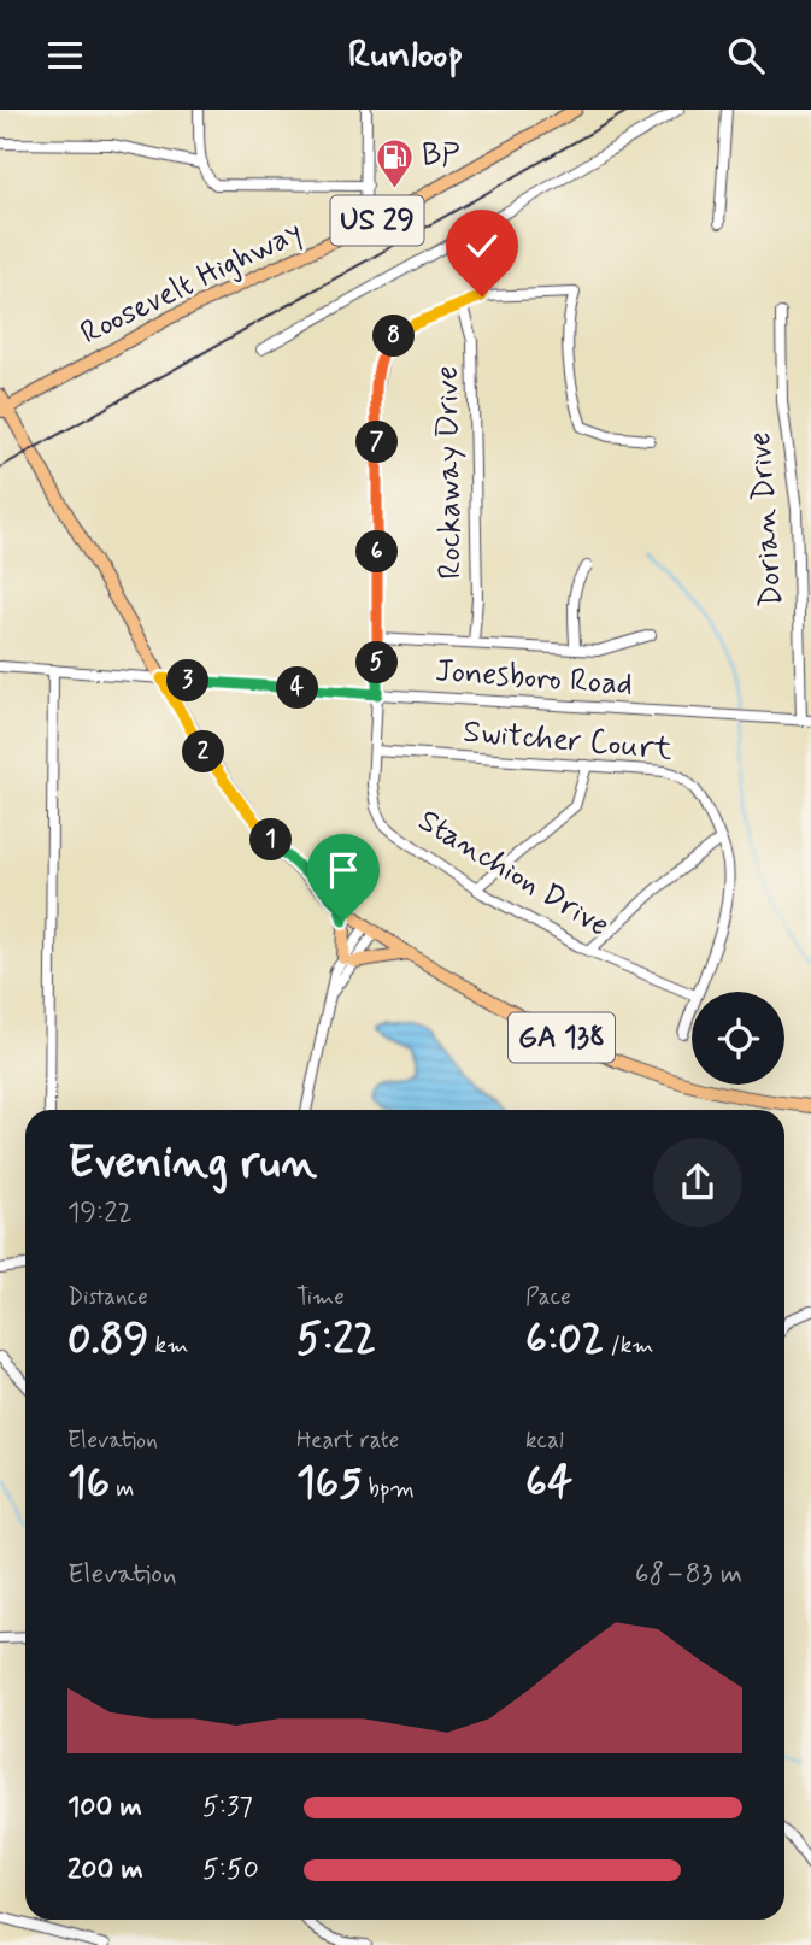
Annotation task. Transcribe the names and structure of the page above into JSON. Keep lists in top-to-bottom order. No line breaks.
{"streets":{"main road":["US 29","Roosevelt Highway","GA 138"],"street":["Rockaway Drive","Dorian Drive","Jonesboro Road","Switcher Court","Stanchion Drive"]},"crossings":[["Roosevelt Highway","GA 138"],["Rockaway Drive","Stanchion Drive"],["Dorian Drive","Jonesboro Road"],["Jonesboro Road","Stanchion Drive"],["Jonesboro Road","GA 138"],["Switcher Court","Stanchion Drive"]],"places":{"fuel station":["BP"]},"page":{"header":"Runloop","pins":["8","7","6","5","3","4","2","1"],"heading":["Evening run","19:22"],"stats":[["Distance","0.89 km"],["Time","5:22"],["Pace","6:02 /km"],["Elevation","16 m"],["Heart rate","165 bpm"],["kcal","64"]],"chart":["Elevation","68–83 m"],"list":[{"name":"100 m","note":"5:37"},{"name":"200 m","note":"5:50"}]}}
